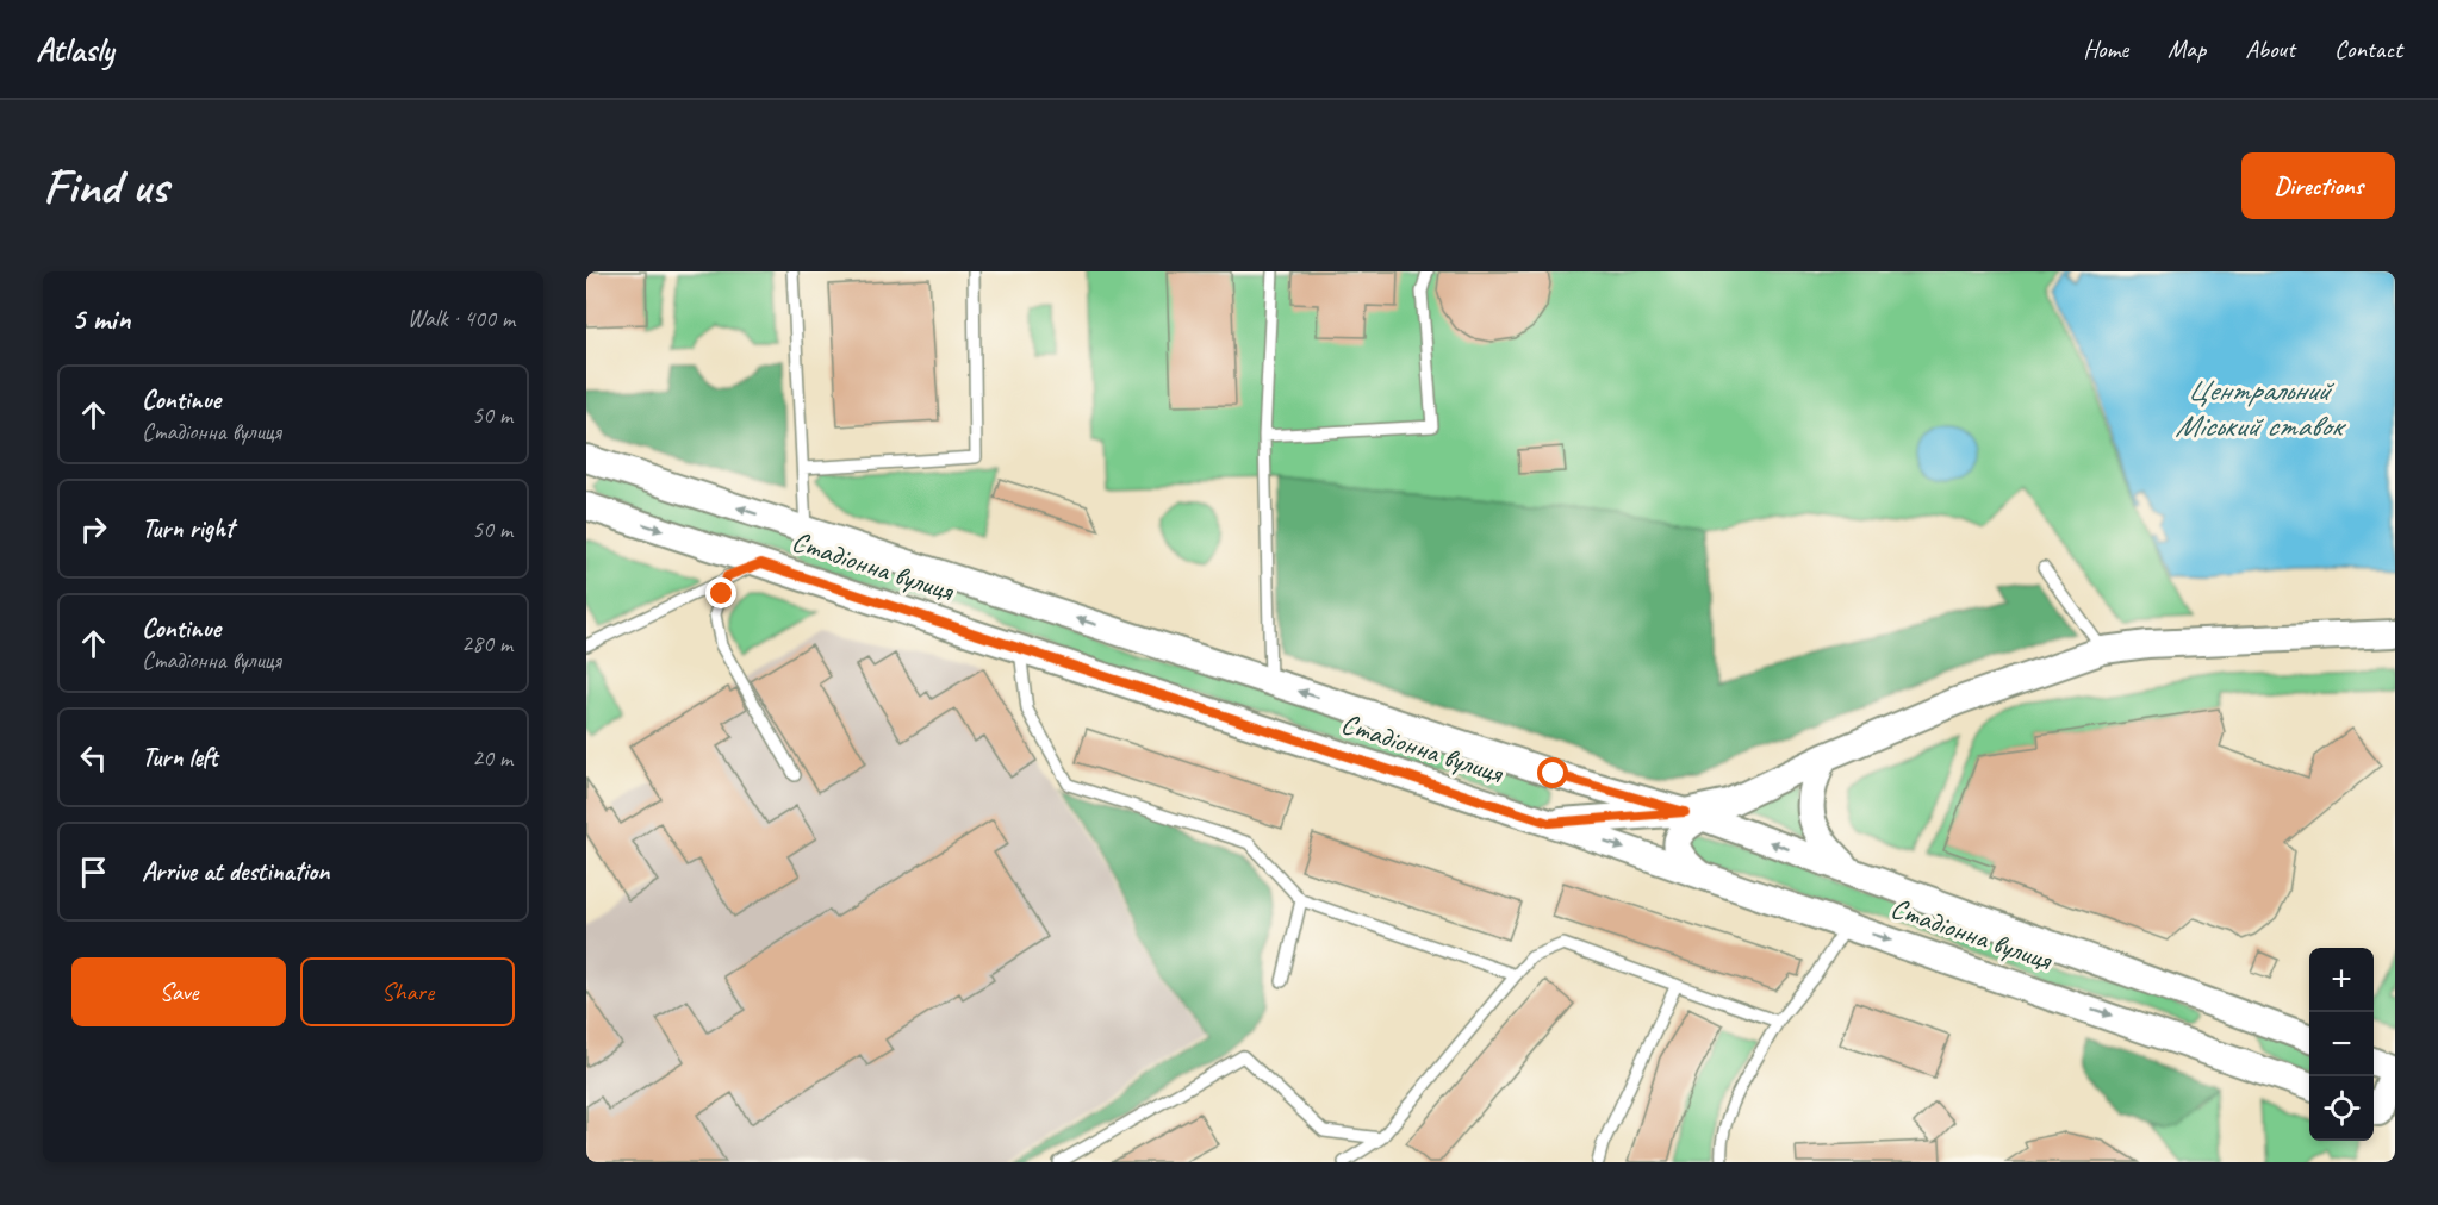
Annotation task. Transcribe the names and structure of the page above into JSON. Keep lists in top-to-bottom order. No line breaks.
{"streets":{"street":["Стадіонна вулиця"]},"water":["Центральний Міський ставок"],"page":{"header":"Atlasly","nav":["Home","Map","About","Contact"],"buttons":["Directions",["Save","Share"]],"title":"Find us","heading":["5 min","Walk · 400 m"],"list":[["Continue","Стадіонна вулиця","50 m"],["Turn right","50 m"],["Continue","Стадіонна вулиця","280 m"],["Turn left","20 m"],"Arrive at destination"],"map_buttons":["+","−"]}}
